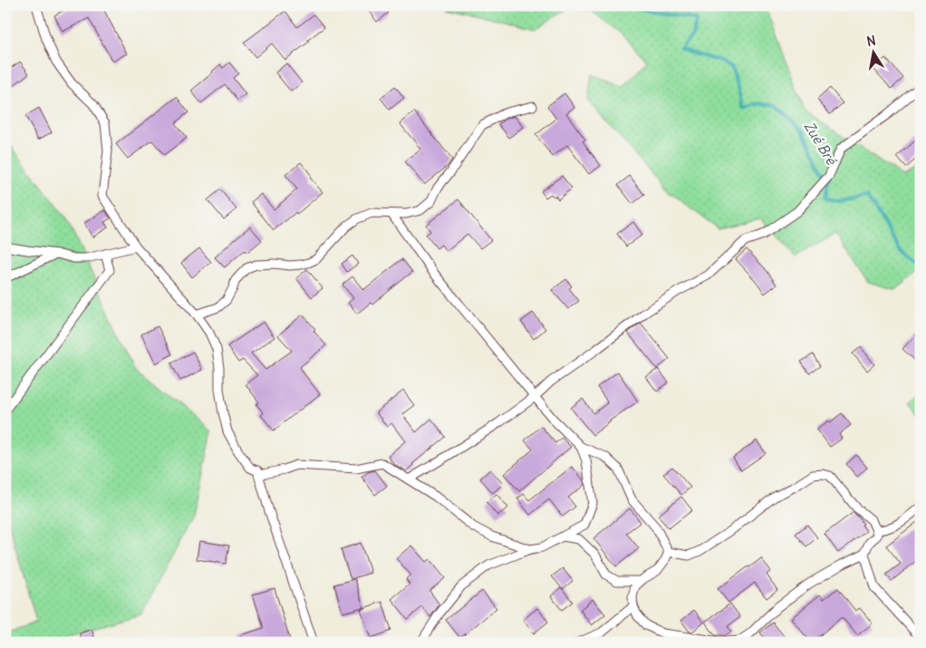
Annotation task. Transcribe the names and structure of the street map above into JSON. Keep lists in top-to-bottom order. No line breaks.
{"water":["Zué Bré"],"north":"top"}
